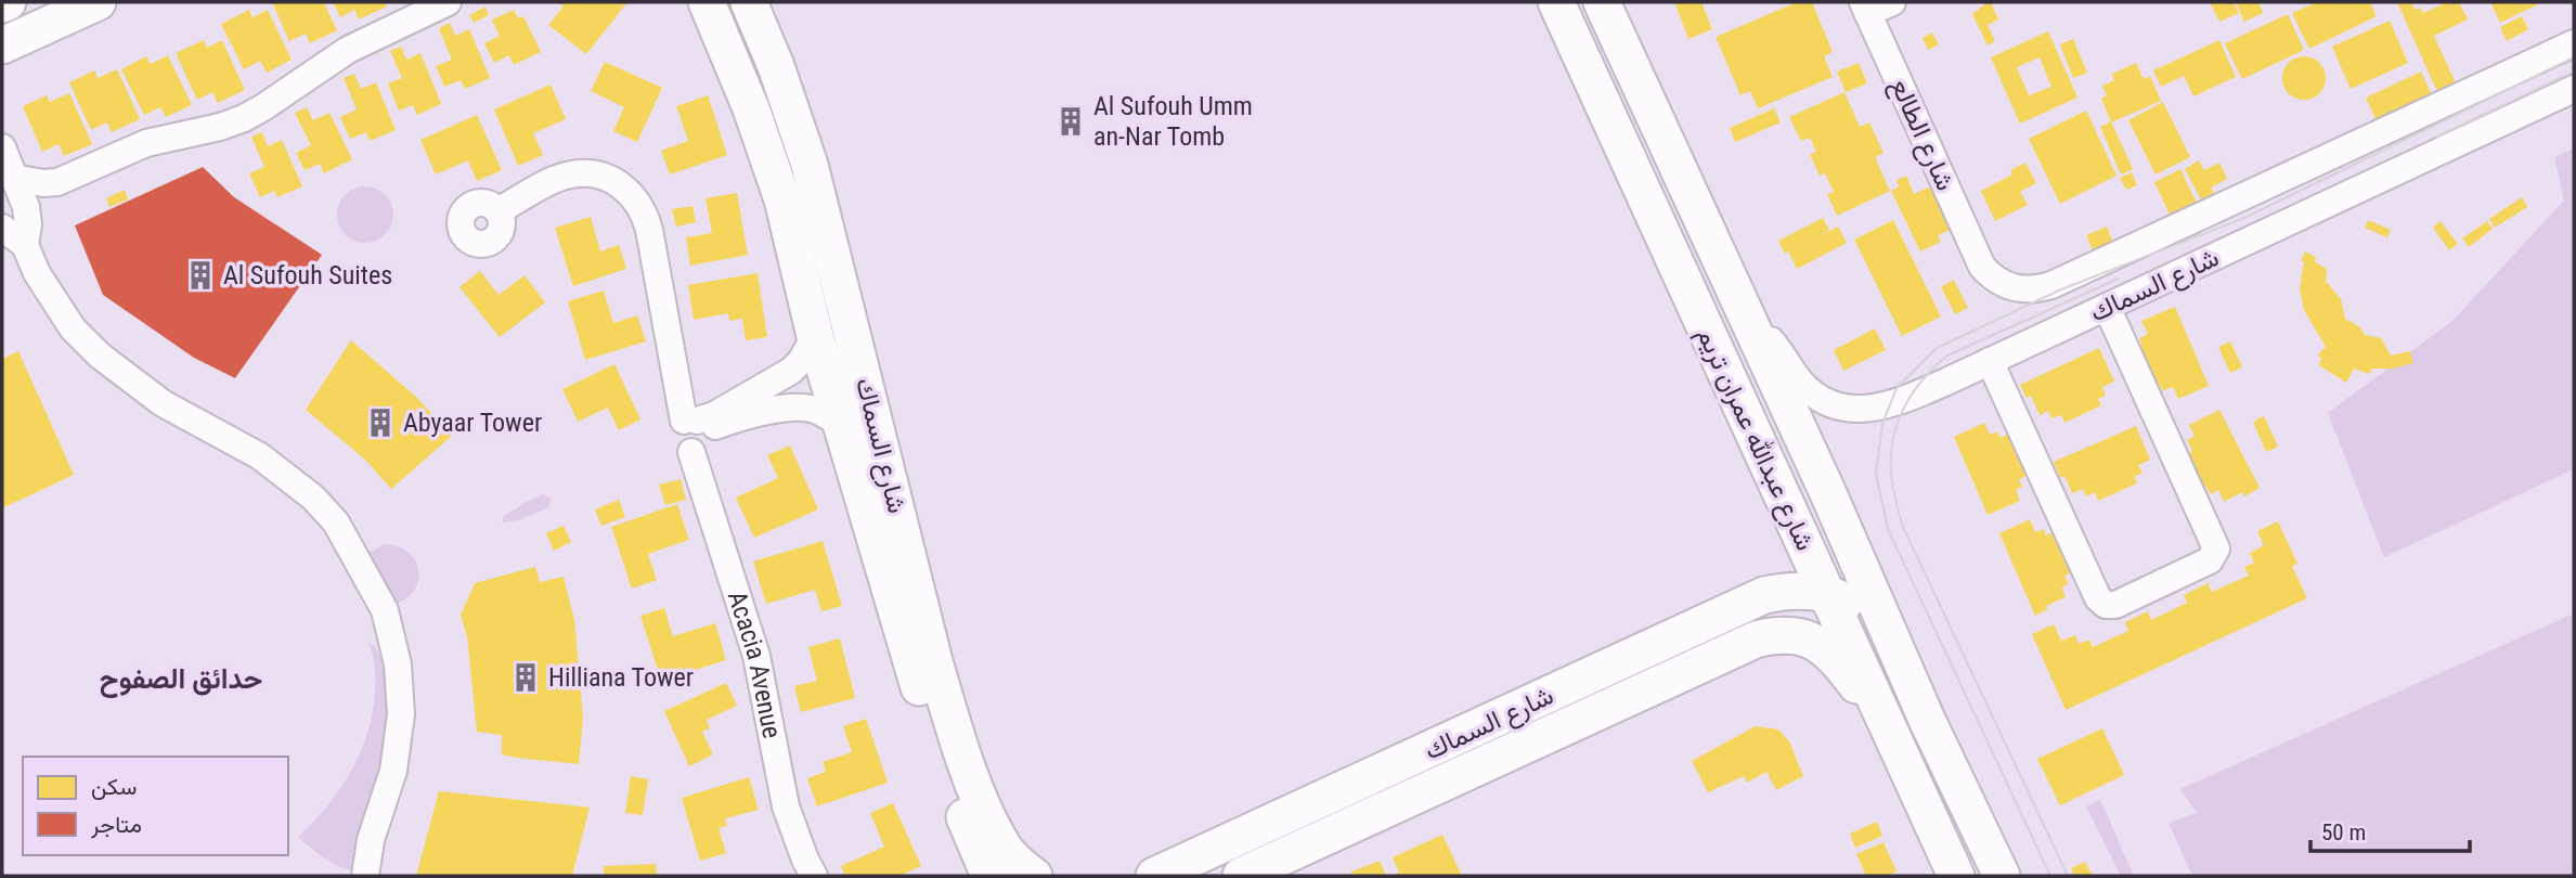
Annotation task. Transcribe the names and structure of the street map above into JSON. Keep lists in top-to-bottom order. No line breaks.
{"streets":{"street":["شارع الطالع","شارع السماك","شارع عبدالله عمران تريم","Acacia Avenue"]},"crossings":[["شارع السماك","شارع عبدالله عمران تريم"]],"districts":["حدائق الصفوح"],"places":{"building":["Al Sufouh Umm an-Nar Tomb","Al Sufouh Suites","Abyaar Tower","Hilliana Tower"]},"legend":["سكن","متاجر"],"scale_bar":"50 m"}
